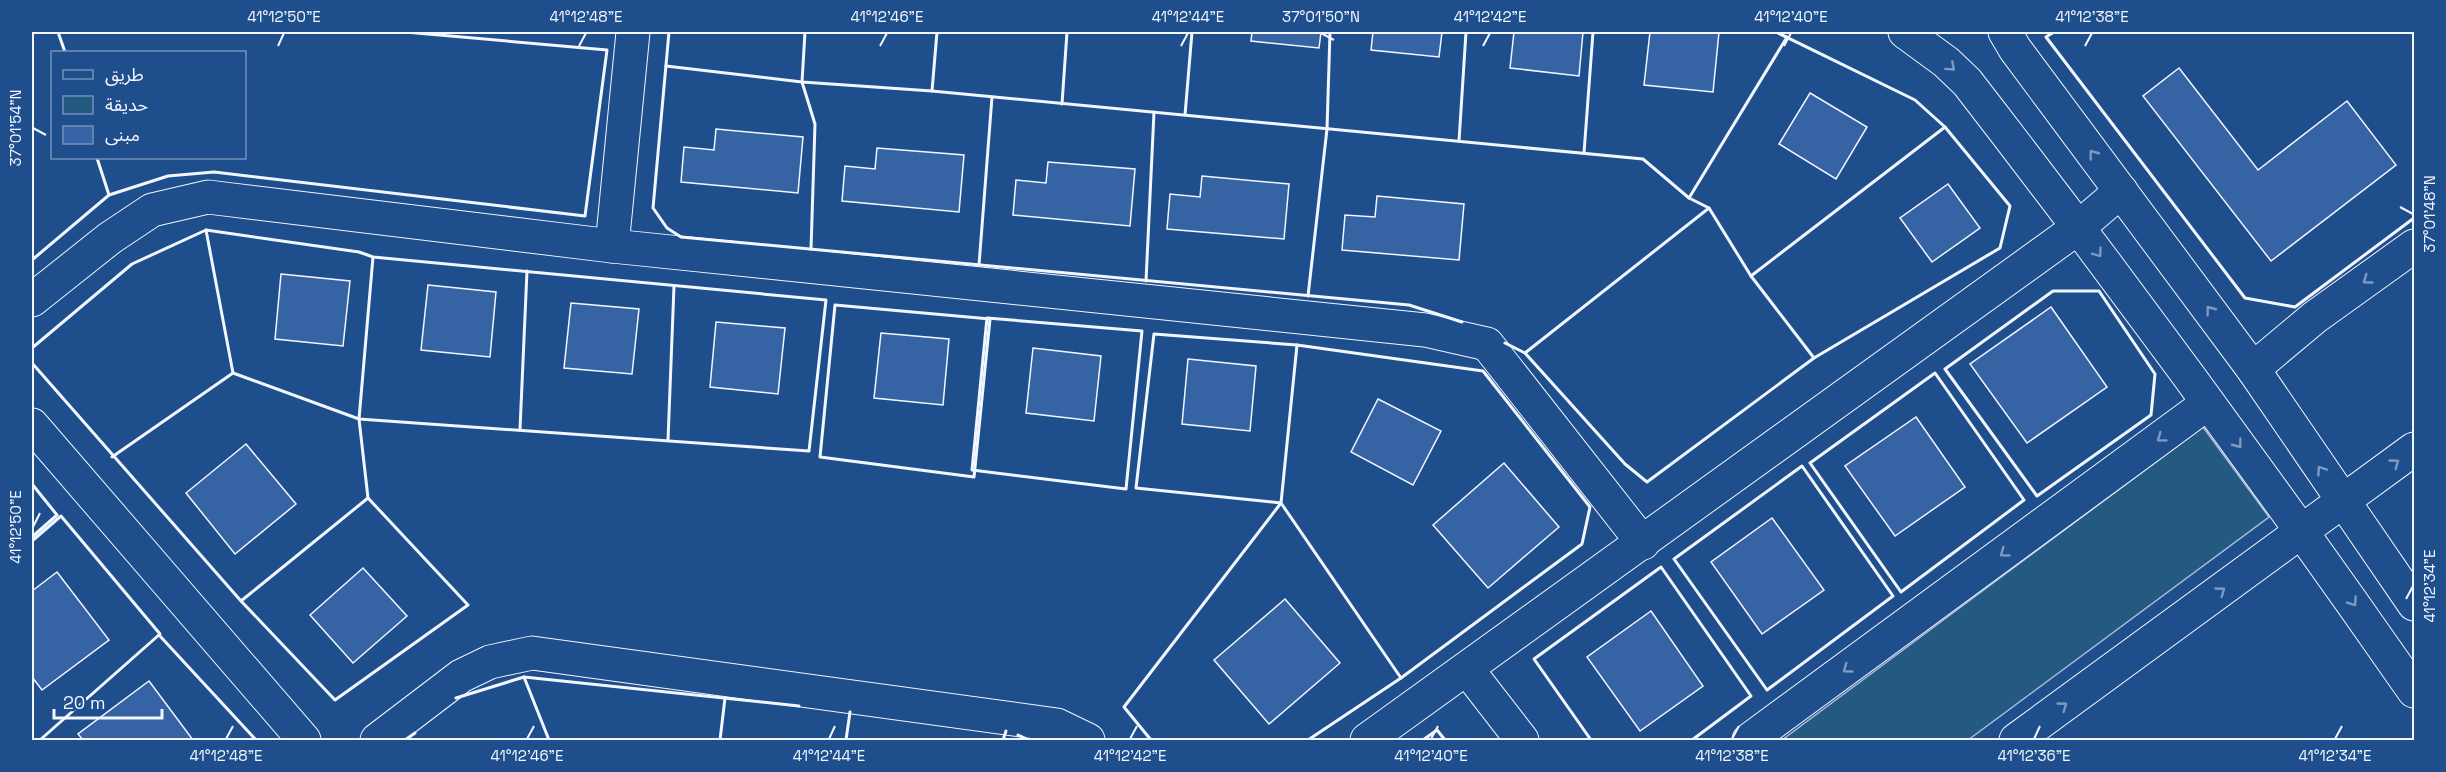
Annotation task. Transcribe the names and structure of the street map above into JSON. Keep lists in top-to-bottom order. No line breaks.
{"legend":["طريق","حديقة","مبنى"],"scale_bar":"20 m","coordinates":["41°12'50\"E","41°12'48\"E","41°12'46\"E","41°12'44\"E","37°01'50\"N","41°12'42\"E","41°12'40\"E","41°12'38\"E","37°01'54\"N","37°01'48\"N","41°12'34\"E","41°12'36\"E"]}
